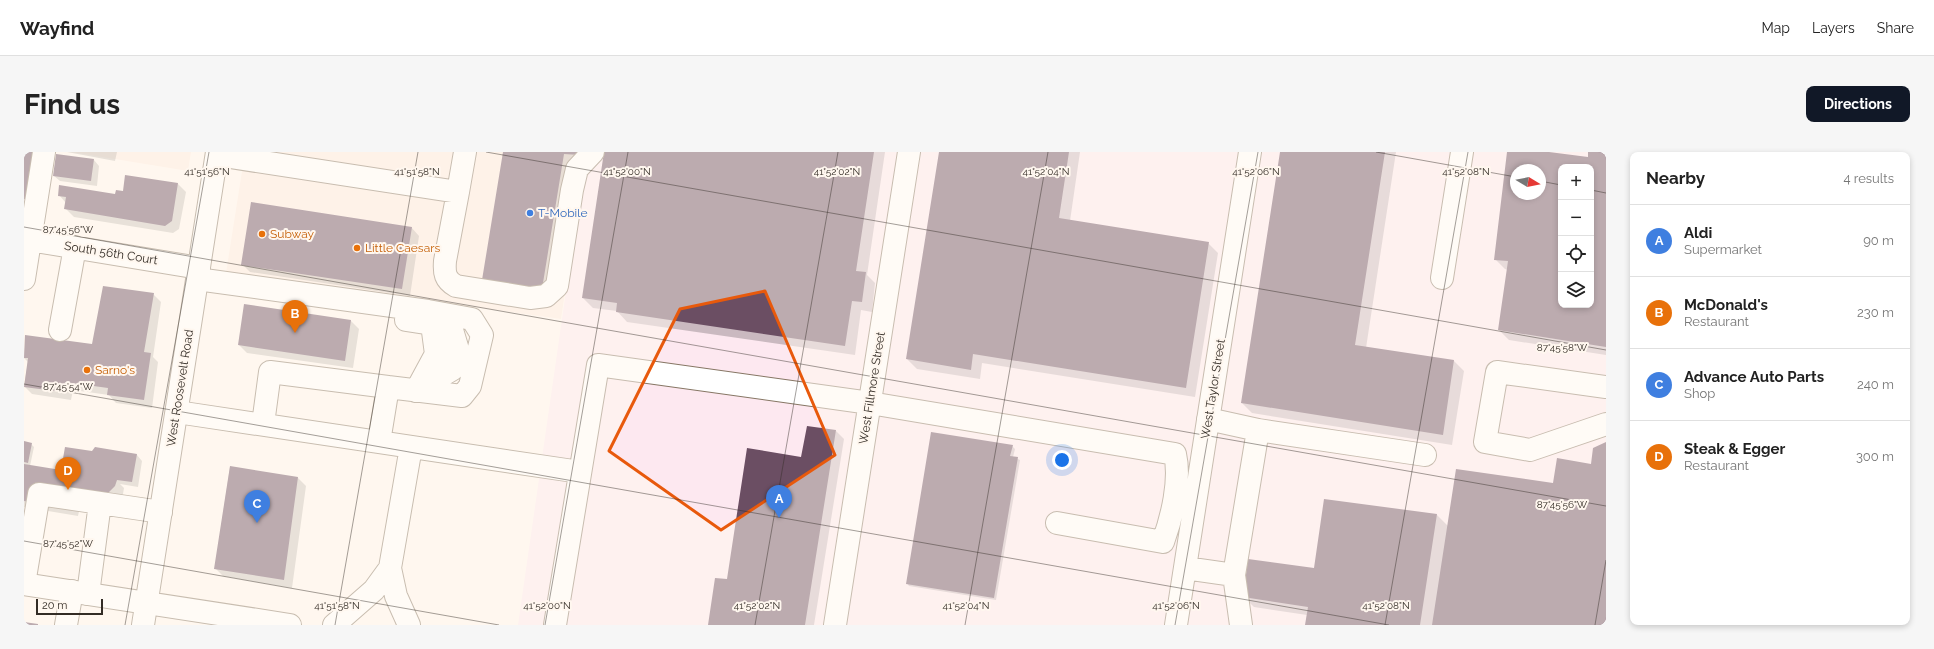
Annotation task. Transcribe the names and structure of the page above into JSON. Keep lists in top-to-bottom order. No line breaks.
{"streets":{"street":["South 56th Court","West Roosevelt Road","West Fillmore Street","West Taylor Street"]},"crossings":[["South 56th Court","West Roosevelt Road"]],"places":["T-Mobile","Subway","Little Caesars","Sarno's"],"scale_bar":"20 m","north":"right","page":{"header":"Wayfind","nav":["Map","Layers","Share"],"buttons":"Directions","title":"Find us","heading":["Nearby","4 results"],"map_buttons":["+","−"],"list":[{"mark":"A","name":"Aldi","note":"Supermarket","value":"90 m"},{"mark":"B","name":"McDonald's","note":"Restaurant","value":"230 m"},{"mark":"C","name":"Advance Auto Parts","note":"Shop","value":"240 m"},{"mark":"D","name":"Steak & Egger","note":"Restaurant","value":"300 m"}],"pins":["B","D","A","C"],"scale":"20 m"},"coordinates":["41°52'00\"N","41°52'02\"N","41°52'04\"N","41°52'08\"N","41°51'56\"N","41°51'58\"N","41°52'06\"N","87°45'56\"W","87°45'58\"W","87°45'54\"W","87°45'52\"W"]}
